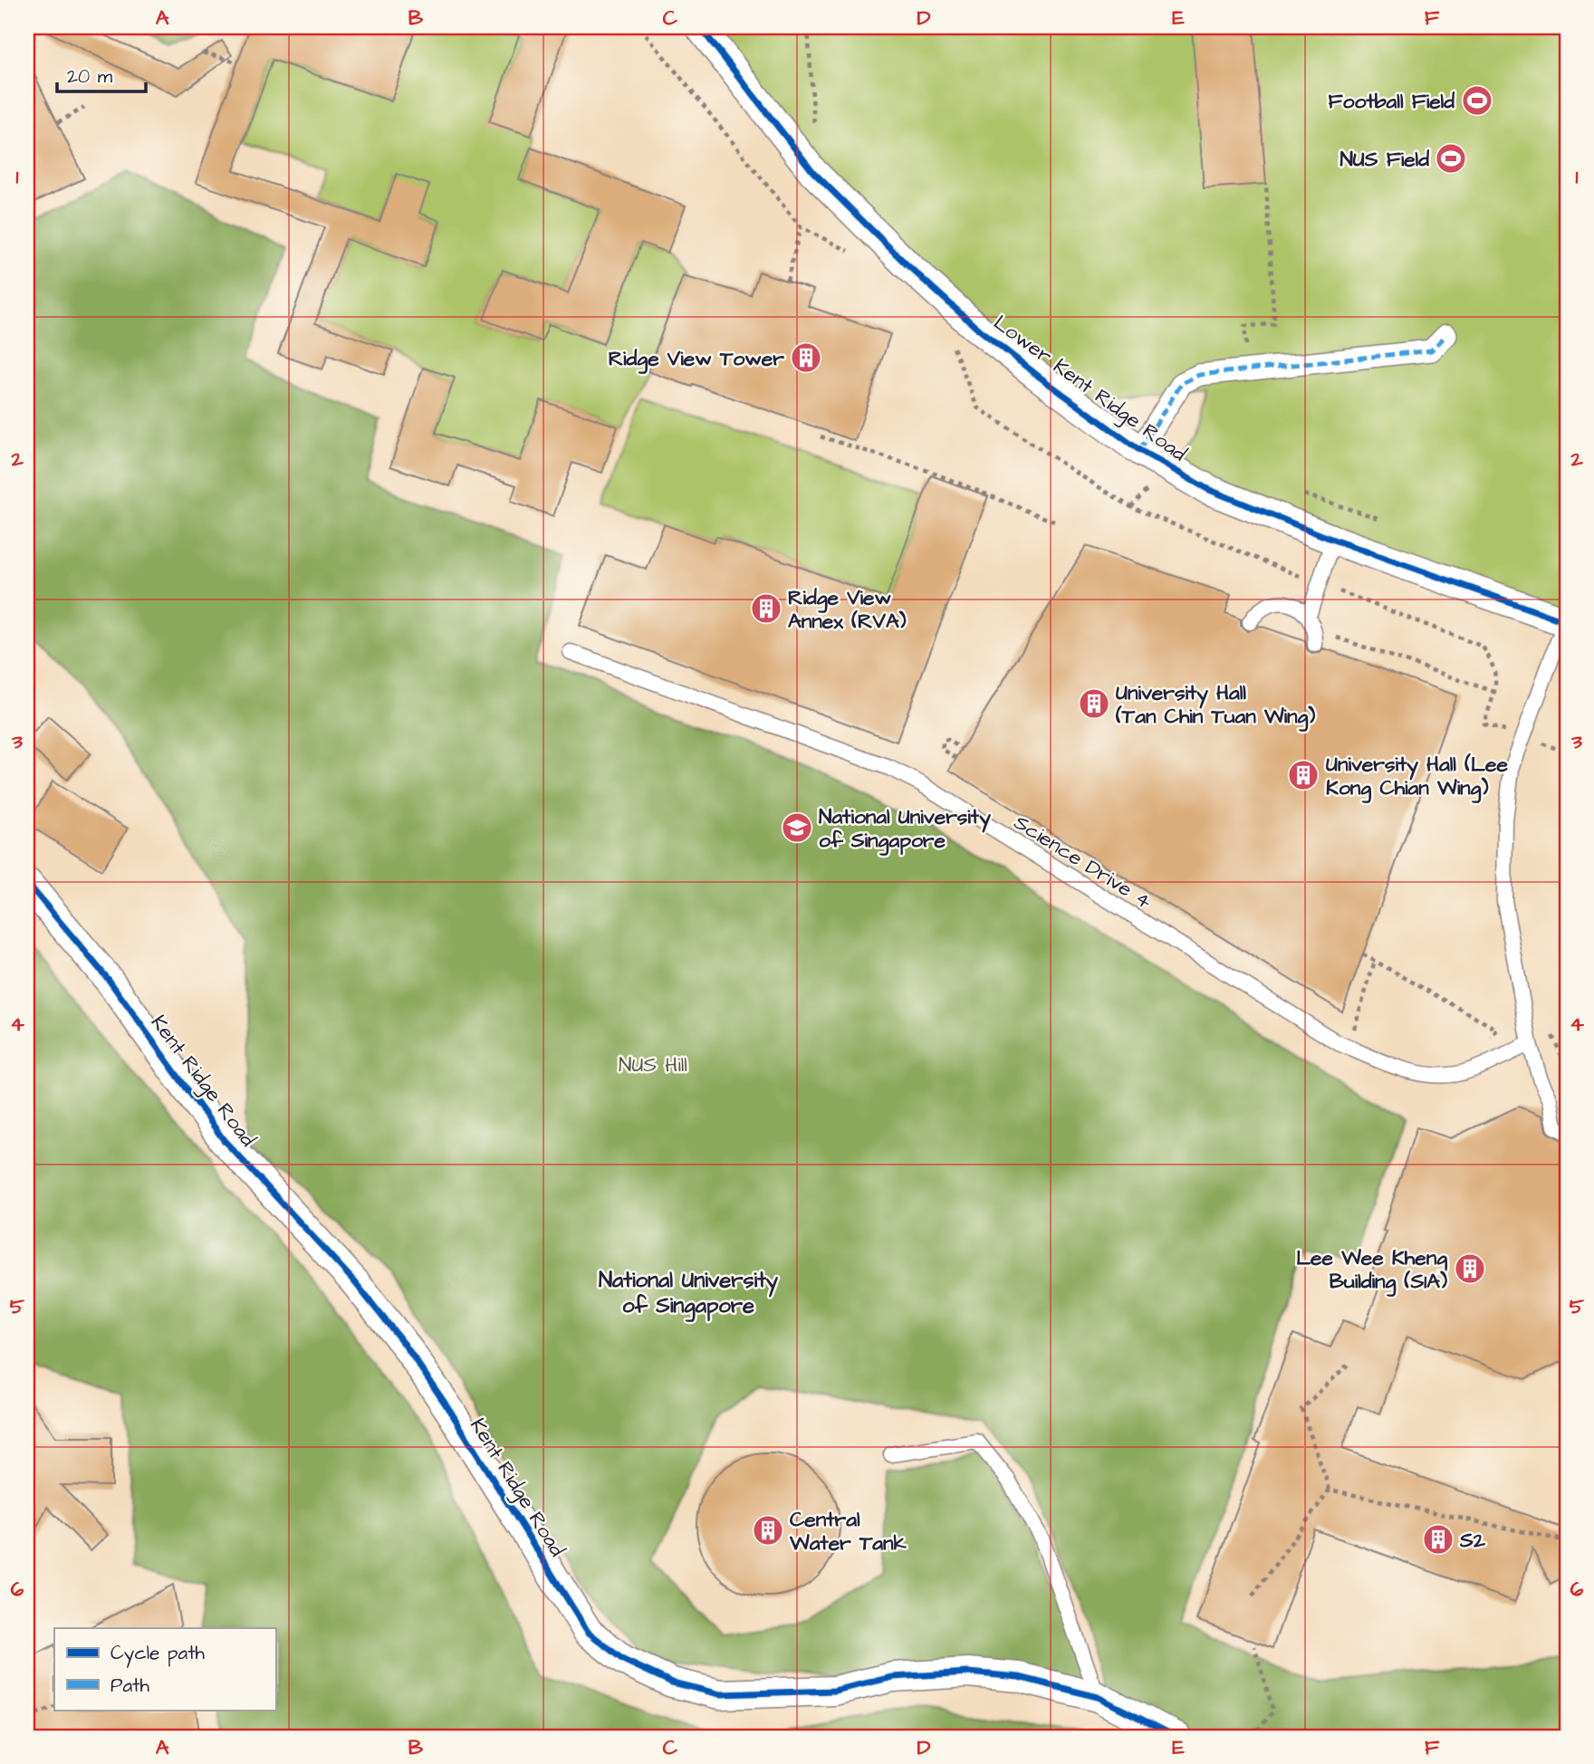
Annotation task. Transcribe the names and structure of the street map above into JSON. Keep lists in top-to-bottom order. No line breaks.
{"streets":{"street":["Lower Kent Ridge Road","Kent Ridge Road"],"lane":["Science Drive 4"]},"districts":["National University of Singapore"],"parks":["NUS Hill"],"places":{"sports":["Football Field","NUS Field"],"building":["Ridge View Tower","Ridge View Annex (RVA)","University Hall (Tan Chin Tuan Wing)","University Hall (Lee Kong Chian Wing)","Lee Wee Kheng Building (S1A)","Central Water Tank","S2"],"school or university":["National University of Singapore"]},"legend":["Cycle path","Path"],"scale_bar":"20 m","grid":{"columns":["A","B","C","D","E","F"],"rows":["1","2","3","4","5","6"]}}
